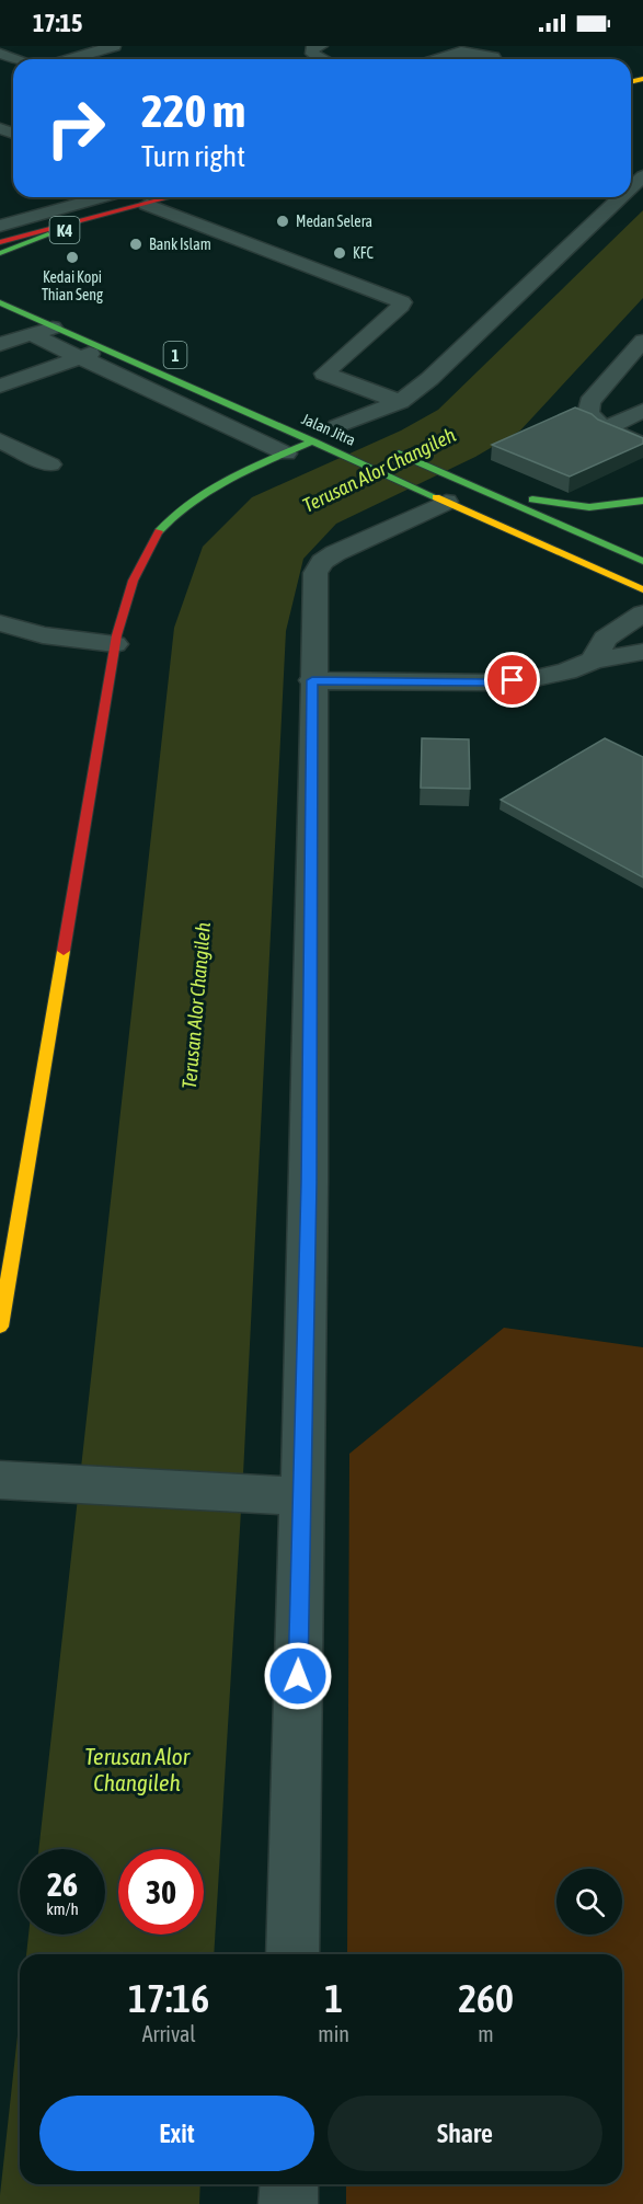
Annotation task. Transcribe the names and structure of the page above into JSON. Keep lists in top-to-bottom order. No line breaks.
{"streets":{"main road":["K4","1","Jalan Jitra"]},"water":["Terusan Alor Changileh"],"places":["Medan Selera","Bank Islam","KFC","Kedai Kopi Thian Seng"],"page":{"status":"17:15","turn":["220 m","Turn right"],"speed":"26 km/h","limit":"30","eta":["17:16","Arrival","1","min","260","m"],"buttons":["Exit","Share"]}}
